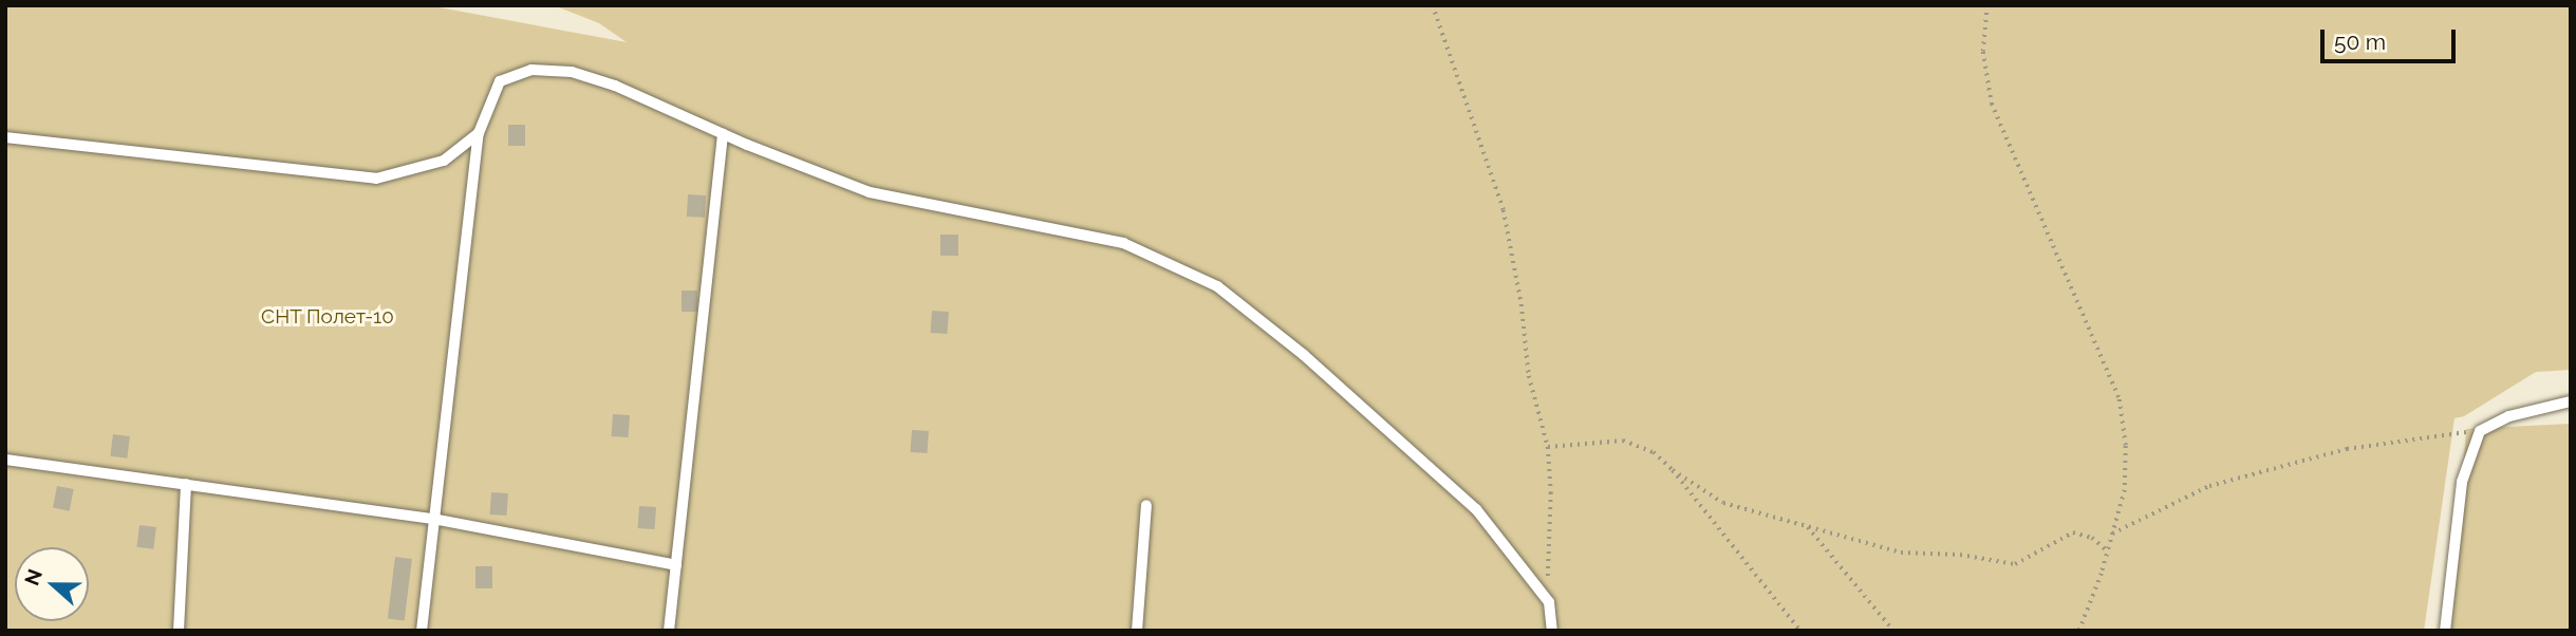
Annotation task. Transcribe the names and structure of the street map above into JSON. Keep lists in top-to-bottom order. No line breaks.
{"parks":["СНТ Полет-10"],"scale_bar":"50 m","north":"left"}
